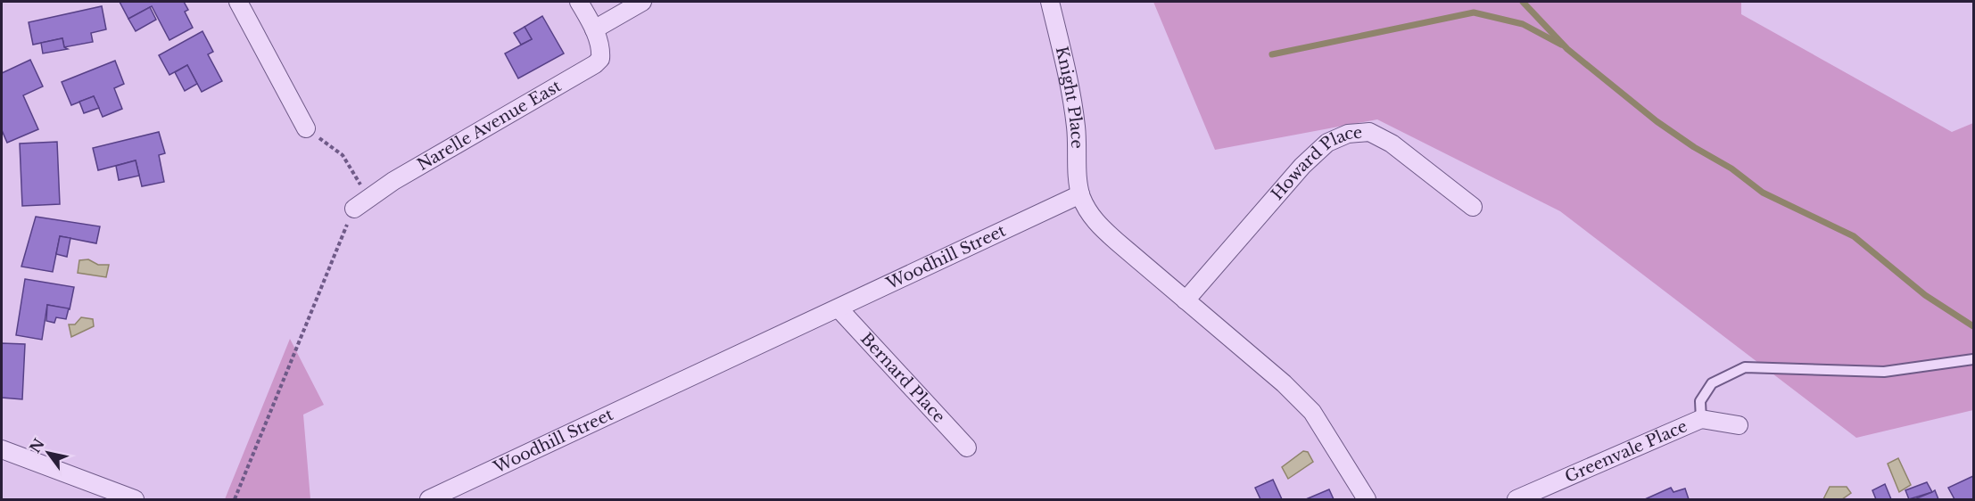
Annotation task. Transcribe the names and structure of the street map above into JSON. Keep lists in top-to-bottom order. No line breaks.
{"streets":{"street":["Knight Place","Narelle Avenue East","Howard Place","Woodhill Street","Bernard Place","Greenvale Place"]},"crossings":[["Knight Place","Woodhill Street"],["Woodhill Street","Bernard Place"]],"north":"top left"}
